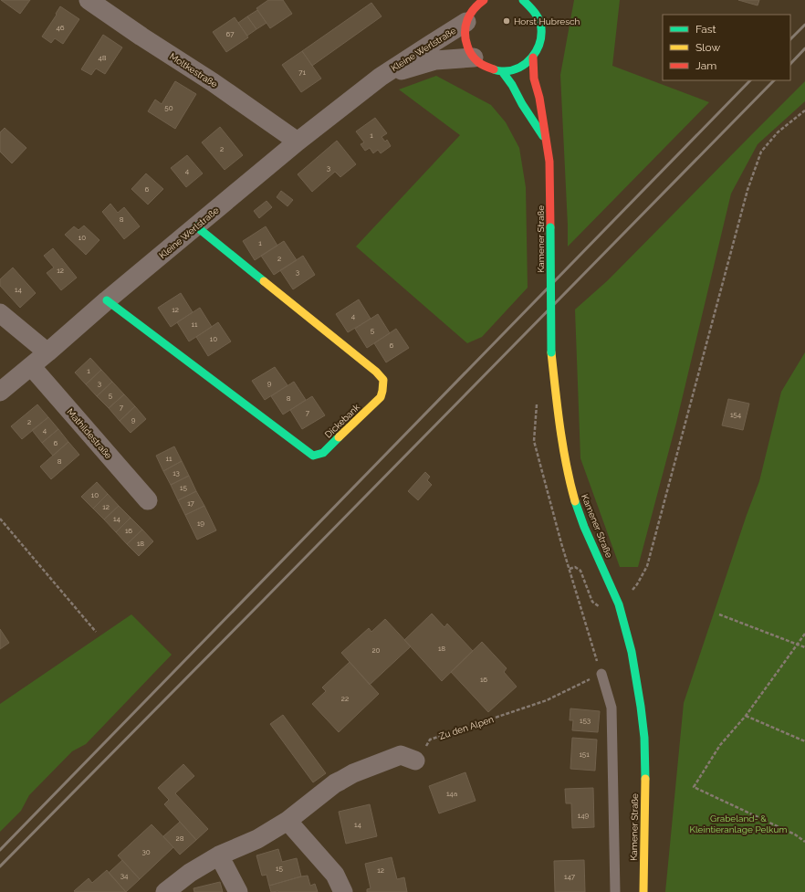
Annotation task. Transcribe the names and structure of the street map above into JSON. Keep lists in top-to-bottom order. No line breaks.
{"streets":{"main road":["Kamener Straße","Dickebank"],"street":["Kleine Werlstraße","Moltkestraße","Mathildestraße"],"path":["Zu den Alpen"]},"crossings":[["Kleine Werlstraße","Moltkestraße"],["Kleine Werlstraße","Dickebank"],["Kleine Werlstraße","Mathildestraße"]],"parks":["Grabeland- & Kleintieranlage Pelkum"],"places":["Horst Hubresch"],"house_numbers":["46","67","48","71","50","1","2","3","4","6","8","10","1","2","12","3","14","12","4","11","5","10","6","1","3","9","5","8","7","7","154","9","2","4","6","11","8","13","15","10","17","12","14","19","16","18","18","20","16","22","153","151","14a","149","14","28","30","15","12","34","147"],"legend":["Fast","Slow","Jam"]}
